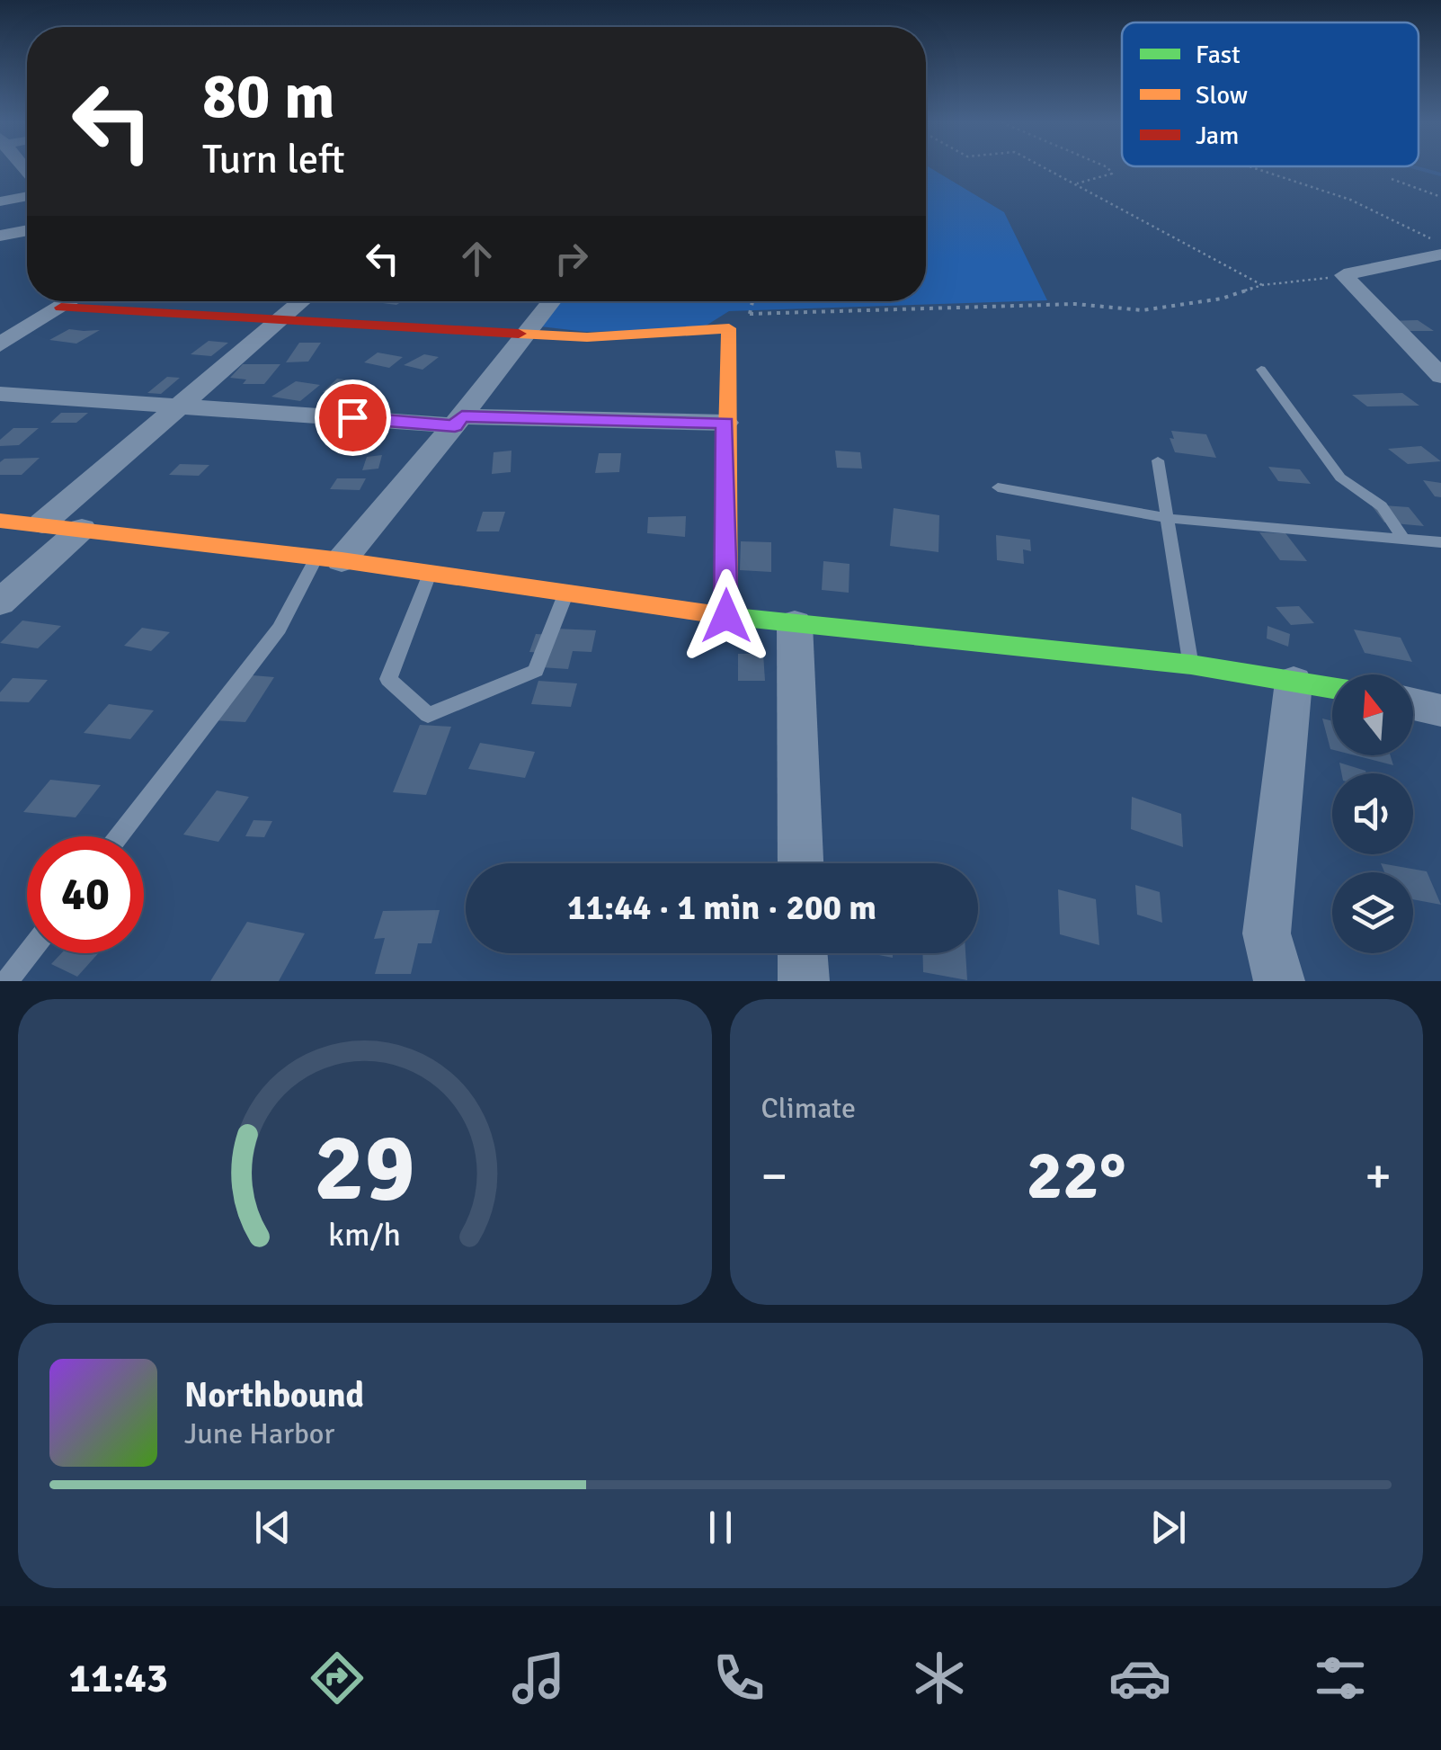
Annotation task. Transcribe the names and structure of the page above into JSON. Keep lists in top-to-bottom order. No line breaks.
{"legend":["Fast","Slow","Jam"],"north":"top","page":{"turn":["80 m","Turn left"],"limit":"40","trip":"11:44 · 1 min · 200 m","tile":"Climate","heat":["−","22°","+"],"song":["Northbound","June Harbor"],"tabs":"11:43","gauge":["29","km/h"]}}
